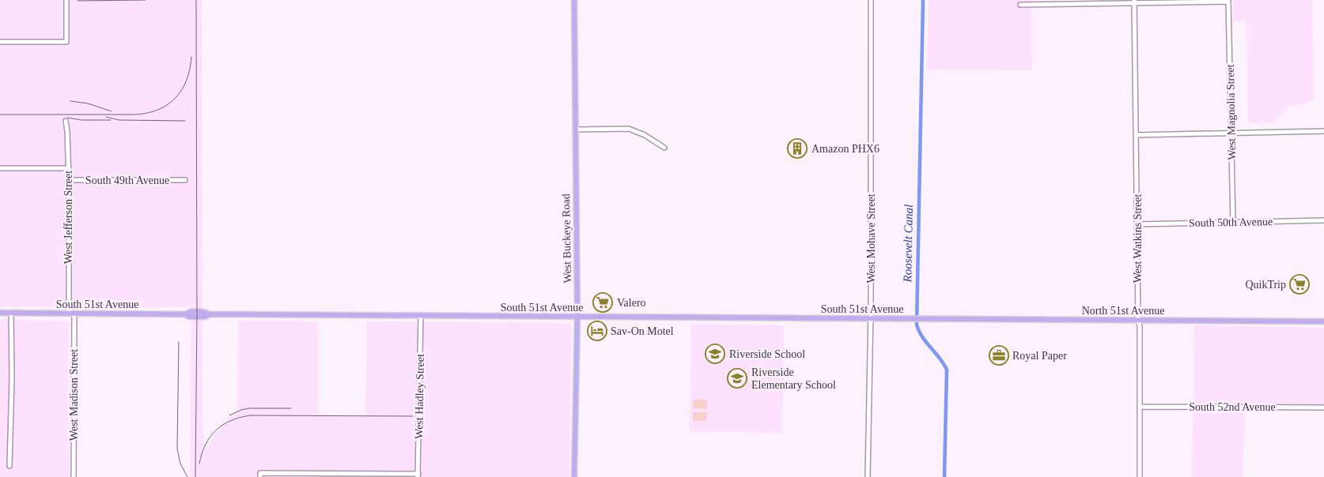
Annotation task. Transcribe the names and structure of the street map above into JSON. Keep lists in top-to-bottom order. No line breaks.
{"streets":{"main road":["West Buckeye Road","South 51st Avenue","North 51st Avenue"],"street":["West Magnolia Street","South 49th Avenue","West Jefferson Street","South 50th Avenue","West Mohave Street","West Watkins Street","West Madison Street","West Hadley Street","South 52nd Avenue"]},"crossings":[["West Magnolia Street","South 50th Avenue"],["West Magnolia Street","West Watkins Street"],["South 49th Avenue","West Jefferson Street"],["West Jefferson Street","South 51st Avenue"],["West Jefferson Street","West Madison Street"],["South 50th Avenue","West Watkins Street"],["West Buckeye Road","South 51st Avenue"],["West Mohave Street","South 51st Avenue"],["West Watkins Street","North 51st Avenue"],["West Watkins Street","South 52nd Avenue"],["South 51st Avenue","North 51st Avenue"],["South 51st Avenue","West Madison Street"],["South 51st Avenue","West Hadley Street"]],"water":["Roosevelt Canal"],"places":{"building":["Amazon PHX6"],"supermarket":["QuikTrip","Valero"],"hotel":["Sav-On Motel"],"school or university":["Riverside School","Riverside Elementary School"],"office":["Royal Paper"]}}
